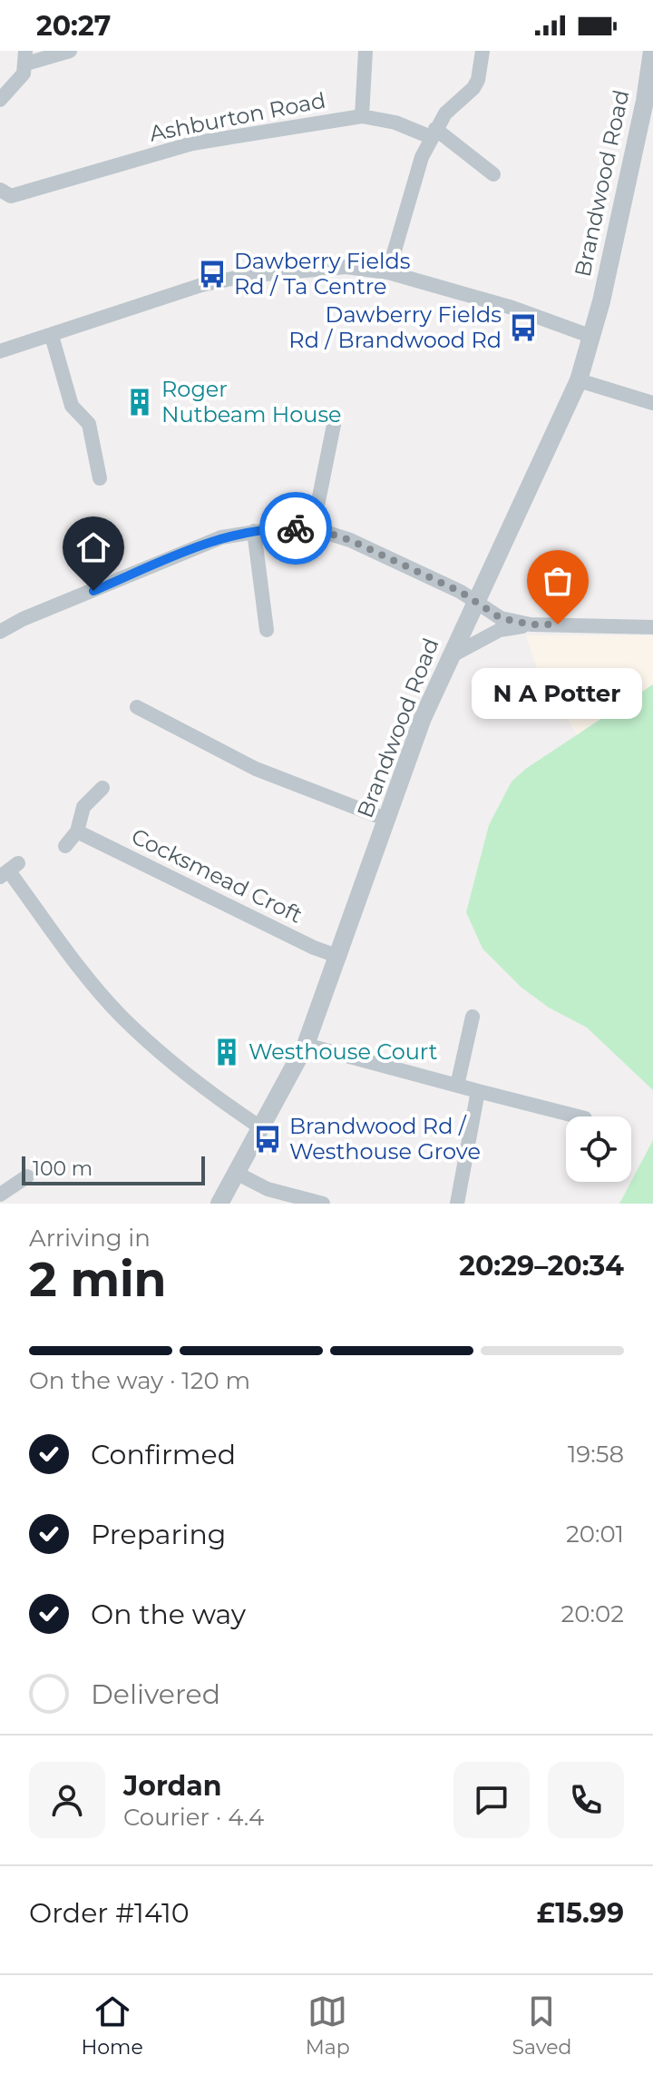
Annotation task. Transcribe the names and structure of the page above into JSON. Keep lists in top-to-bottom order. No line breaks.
{"streets":{"street":["Ashburton Road","Brandwood Road","Cocksmead Croft"]},"crossings":[["Brandwood Road","Cocksmead Croft"]],"places":{"bus stop":["Dawberry Fields Rd / Ta Centre","Dawberry Fields Rd / Brandwood Rd","Brandwood Rd / Westhouse Grove"],"building":["Roger Nutbeam House","Westhouse Court"],"other":["N A Potter"]},"scale_bar":"100 m","page":{"status":"20:27","bubble":"N A Potter","scale":"100 m","heading":["2 min","Arriving in","20:29–20:34"],"panel":["Jordan","Courier · 4.4","Order #1410","£15.99"],"bar":"On the way · 120 m","list":[["Confirmed","19:58"],["Preparing","20:01"],["On the way","20:02"],"Delivered"],"tabs":["Home","Map","Saved"]}}
